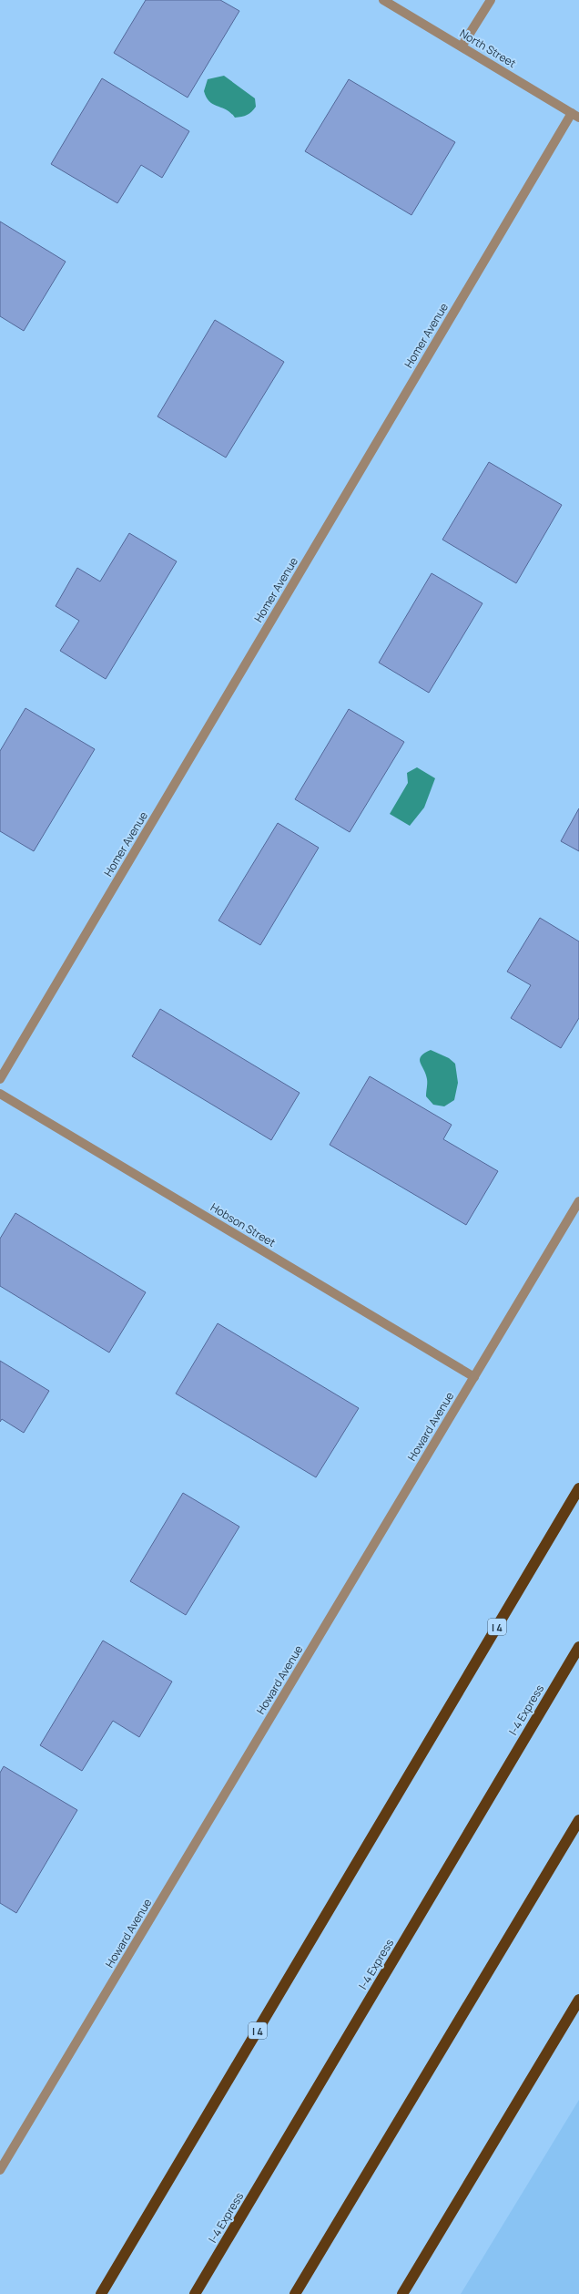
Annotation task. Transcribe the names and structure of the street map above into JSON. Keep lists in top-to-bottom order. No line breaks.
{"streets":{"highway":["I 4","I-4 Express"],"street":["North Street","Homer Avenue","Hobson Street","Howard Avenue"]},"crossings":[["North Street","Homer Avenue"],["Hobson Street","Howard Avenue"]]}
